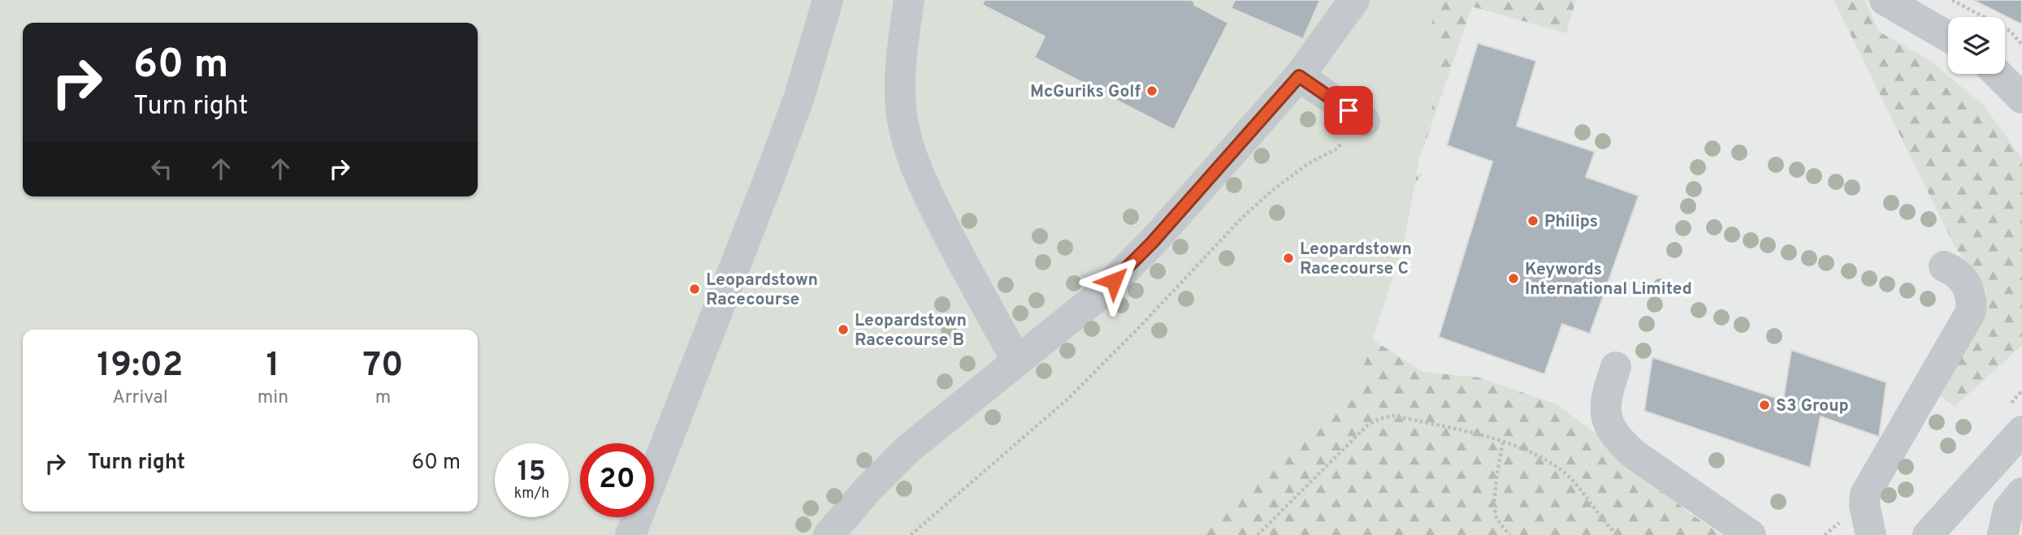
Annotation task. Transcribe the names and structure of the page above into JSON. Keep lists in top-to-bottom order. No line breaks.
{"places":["McGuriks Golf","Philips","Leopardstown Racecourse C","Keywords International Limited","Leopardstown Racecourse","Leopardstown Racecourse B","S3 Group"],"page":{"turn":["60 m","Turn right"],"eta":["19:02","Arrival","1","min","70","m"],"list":[{"name":"Turn right","value":"60 m"}],"speed":"15 km/h","limit":"20"}}
